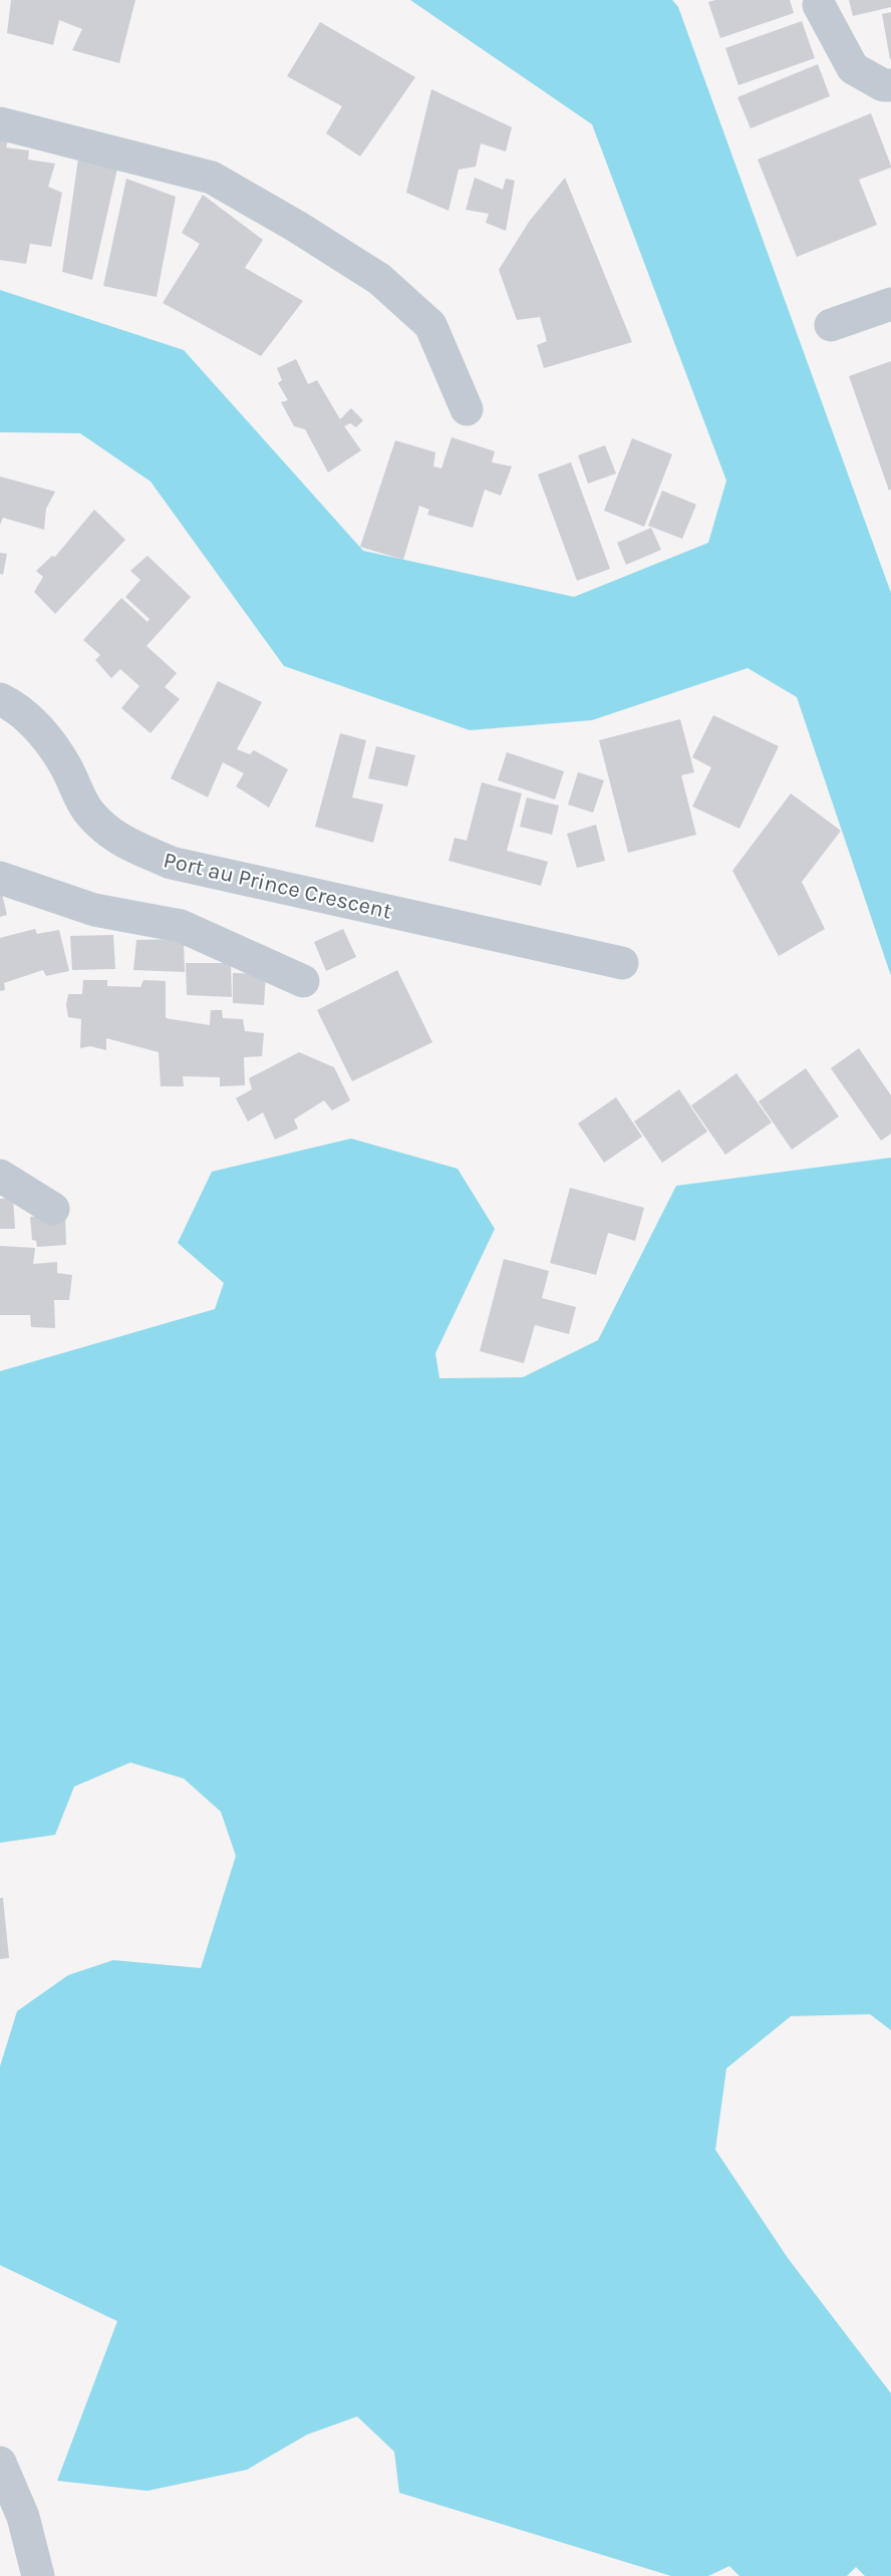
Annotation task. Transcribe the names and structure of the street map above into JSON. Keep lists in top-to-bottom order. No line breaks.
{"streets":{"street":["Port au Prince Crescent"]}}
